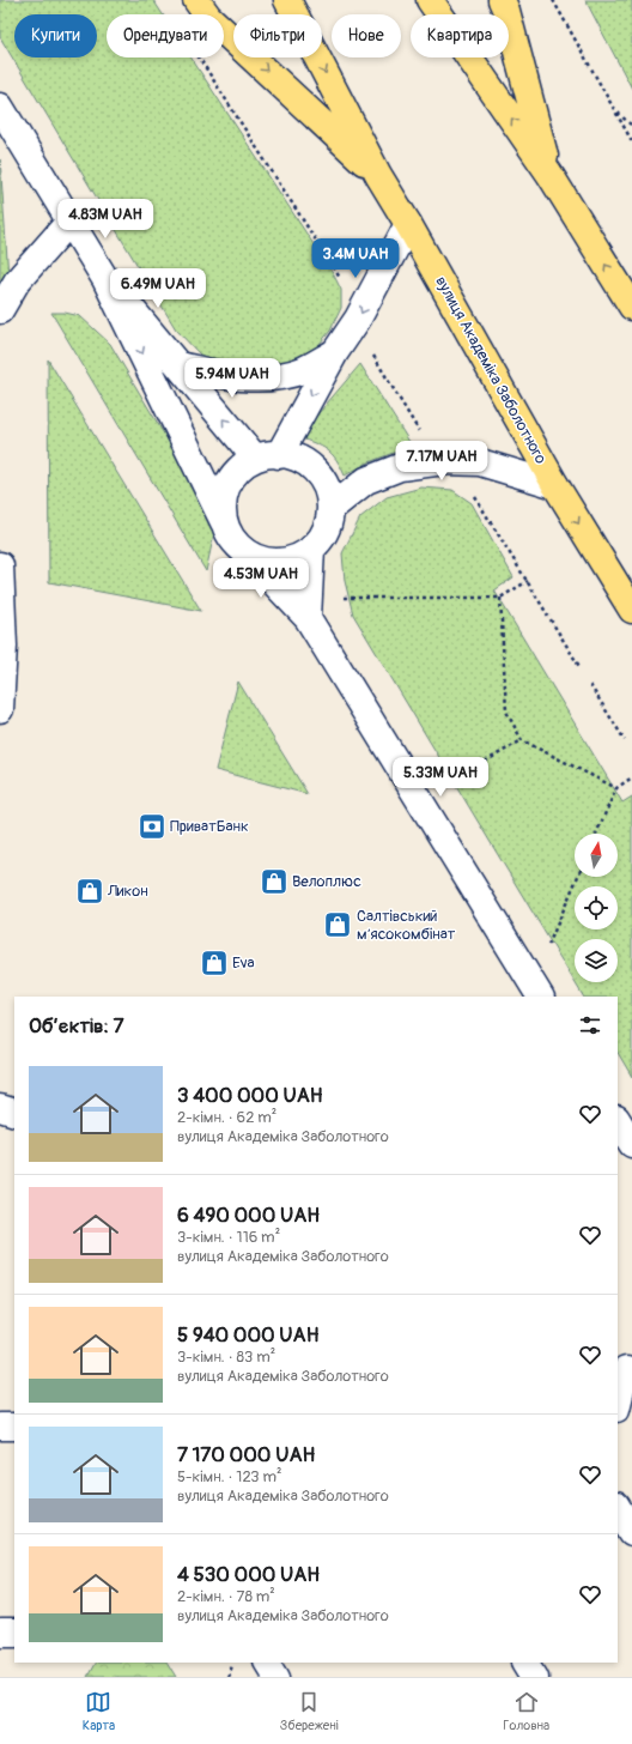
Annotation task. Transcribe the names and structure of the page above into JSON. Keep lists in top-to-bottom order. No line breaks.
{"streets":{"highway":["вулиця Академіка Заболотного"]},"places":{"bank":["ПриватБанк"],"shop":["Велоплюс","Ликон","Салтівський мʼясокомбінат","Eva"]},"north":"top","page":{"chip":["Купити","Орендувати","Фільтри","Нове","Квартира"],"price":["4.83M UAH","3.4M UAH","6.49M UAH","5.94M UAH","7.17M UAH","4.53M UAH","5.33M UAH"],"heading":"Об’єктів: 7","list":[{"name":"3 400 000 UAH","note":"2-кімн. · 62 m² · вулиця Академіка Заболотного"},{"name":"6 490 000 UAH","note":"3-кімн. · 116 m² · вулиця Академіка Заболотного"},{"name":"5 940 000 UAH","note":"3-кімн. · 83 m² · вулиця Академіка Заболотного"},{"name":"7 170 000 UAH","note":"5-кімн. · 123 m² · вулиця Академіка Заболотного"},{"name":"4 530 000 UAH","note":"2-кімн. · 78 m² · вулиця Академіка Заболотного"}],"tabs":["Карта","Збережені","Головна"]}}
